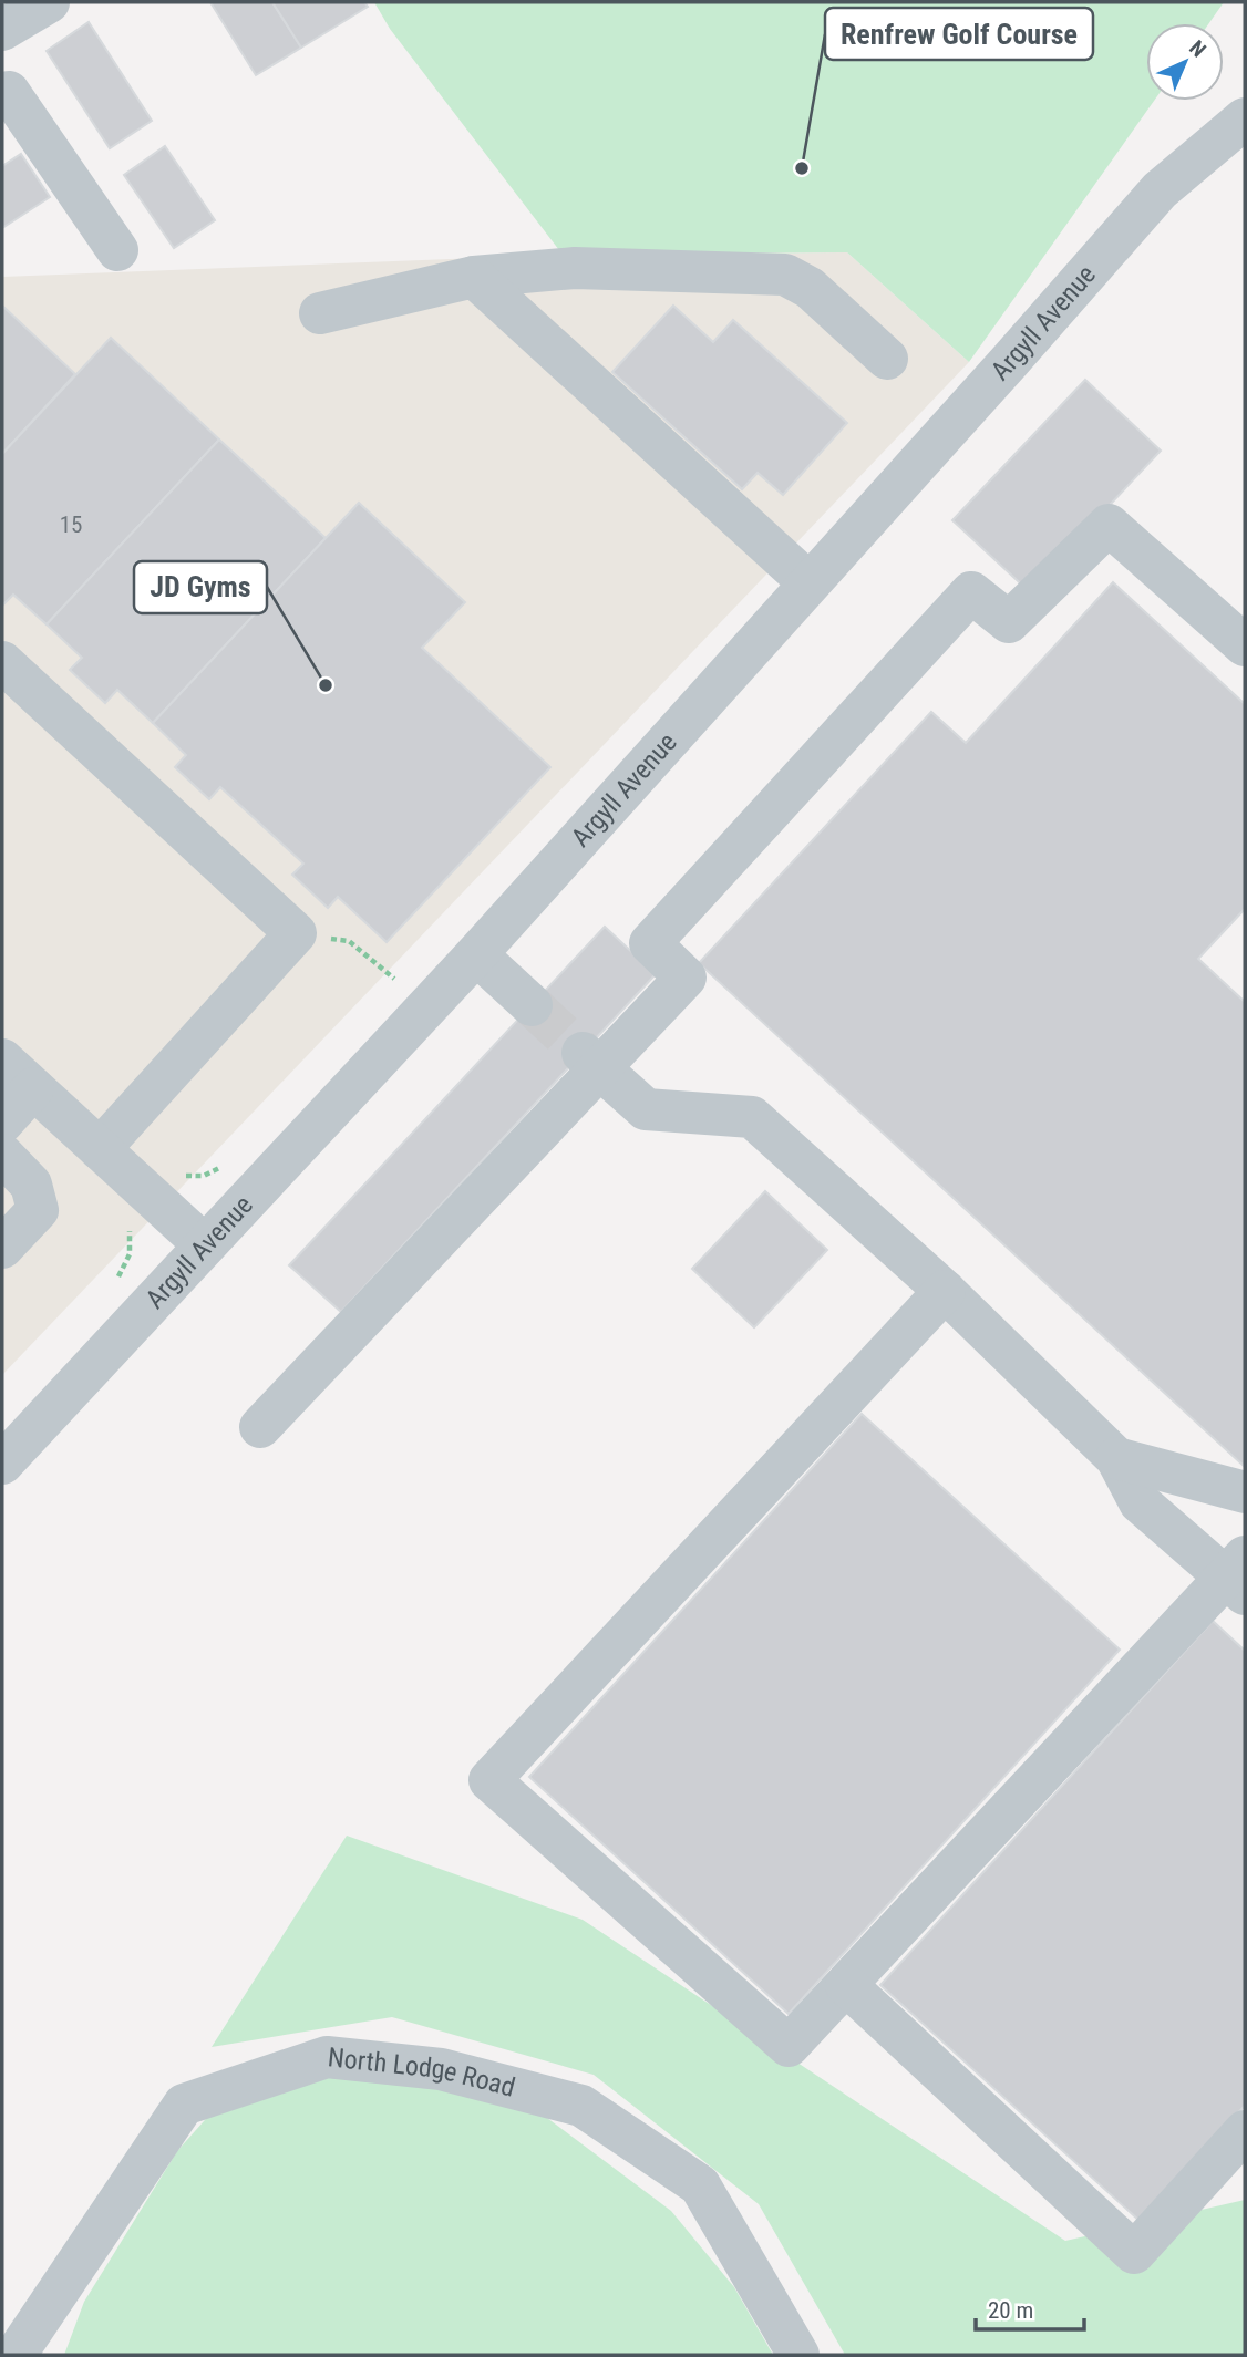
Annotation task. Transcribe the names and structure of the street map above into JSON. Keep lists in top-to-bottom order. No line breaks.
{"streets":{"street":["Argyll Avenue","North Lodge Road"]},"places":["Renfrew Golf Course","JD Gyms"],"house_numbers":["15"],"scale_bar":"20 m","north":"top right"}
